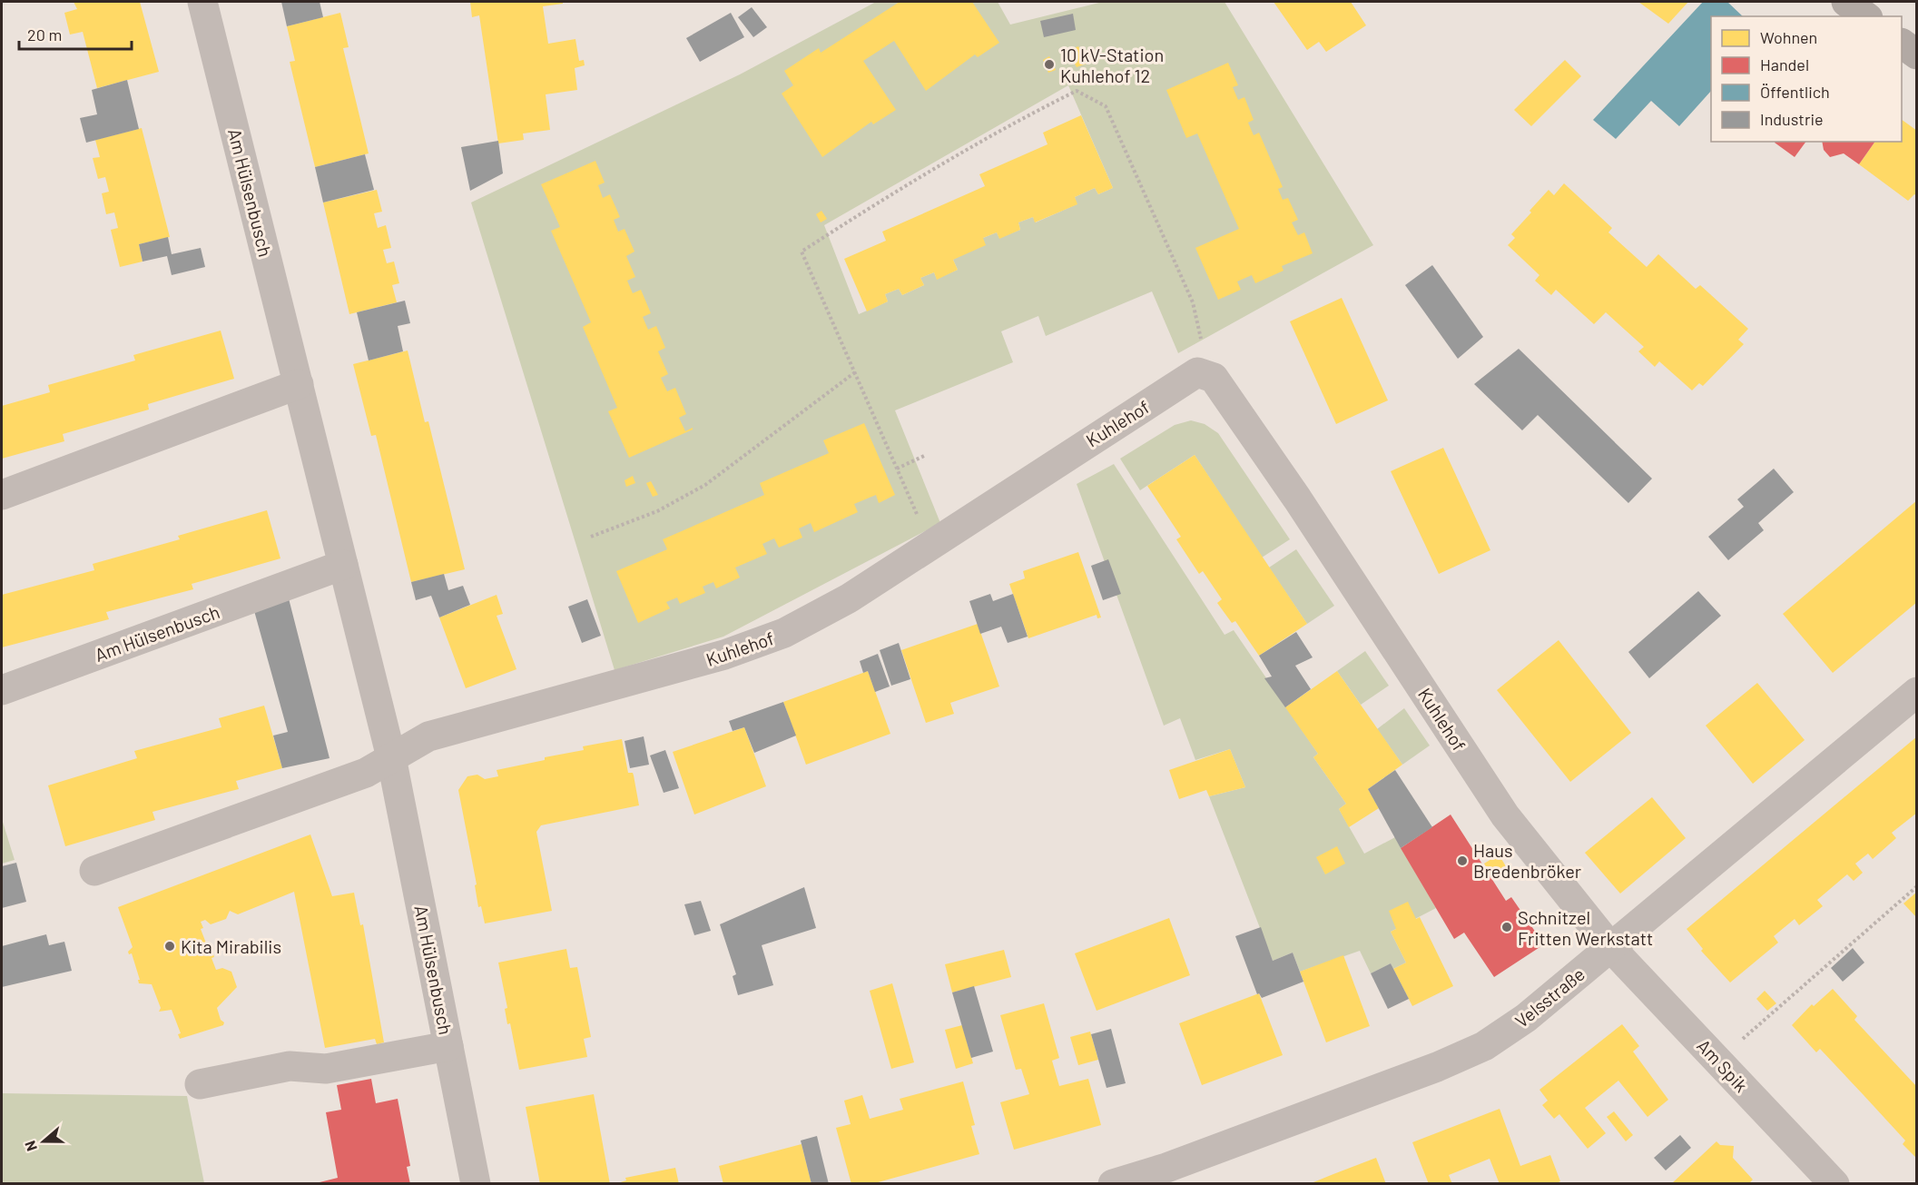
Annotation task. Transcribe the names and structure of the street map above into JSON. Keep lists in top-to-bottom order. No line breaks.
{"streets":{"street":["Am Hülsenbusch","Kuhlehof","Velsstraße","Am Spik"]},"crossings":[["Am Hülsenbusch","Kuhlehof"],["Kuhlehof","Velsstraße"],["Kuhlehof","Am Spik"],["Velsstraße","Am Spik"]],"places":["10 kV-Station Kuhlehof 12","Haus Bredenbröker","Schnitzel Fritten Werkstatt","Kita Mirabilis"],"legend":["Wohnen","Handel","Öffentlich","Industrie"],"scale_bar":"20 m","north":"left"}
